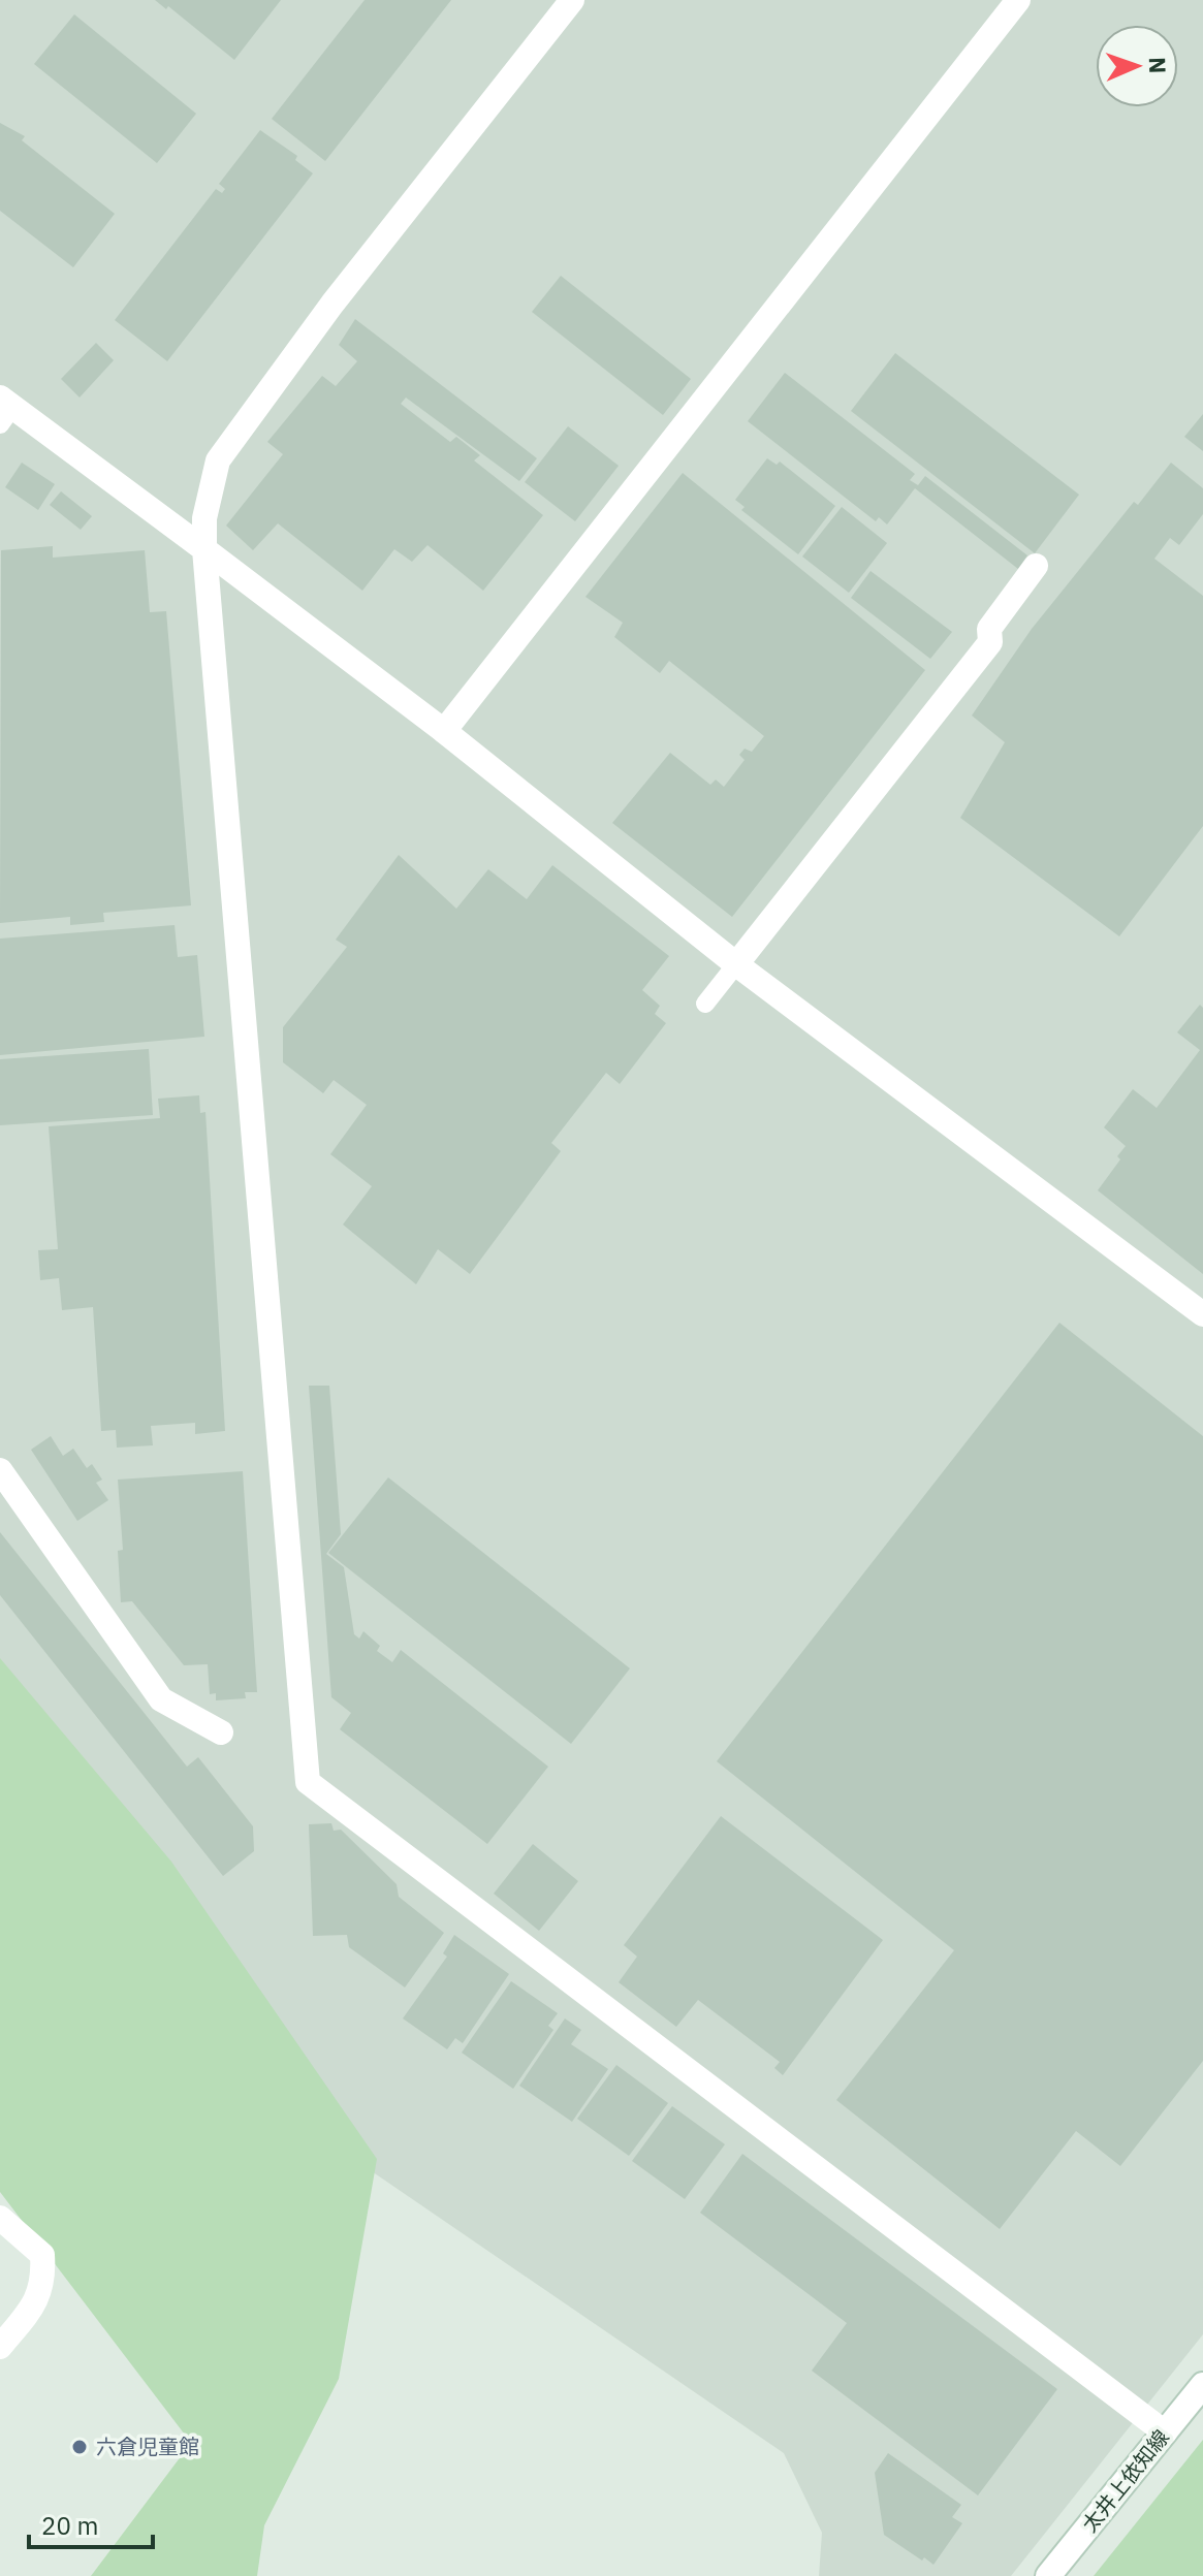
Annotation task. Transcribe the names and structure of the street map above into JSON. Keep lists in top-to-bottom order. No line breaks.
{"streets":{"street":["太井上依知線"]},"places":["六倉児童館"],"scale_bar":"20 m","north":"right"}
